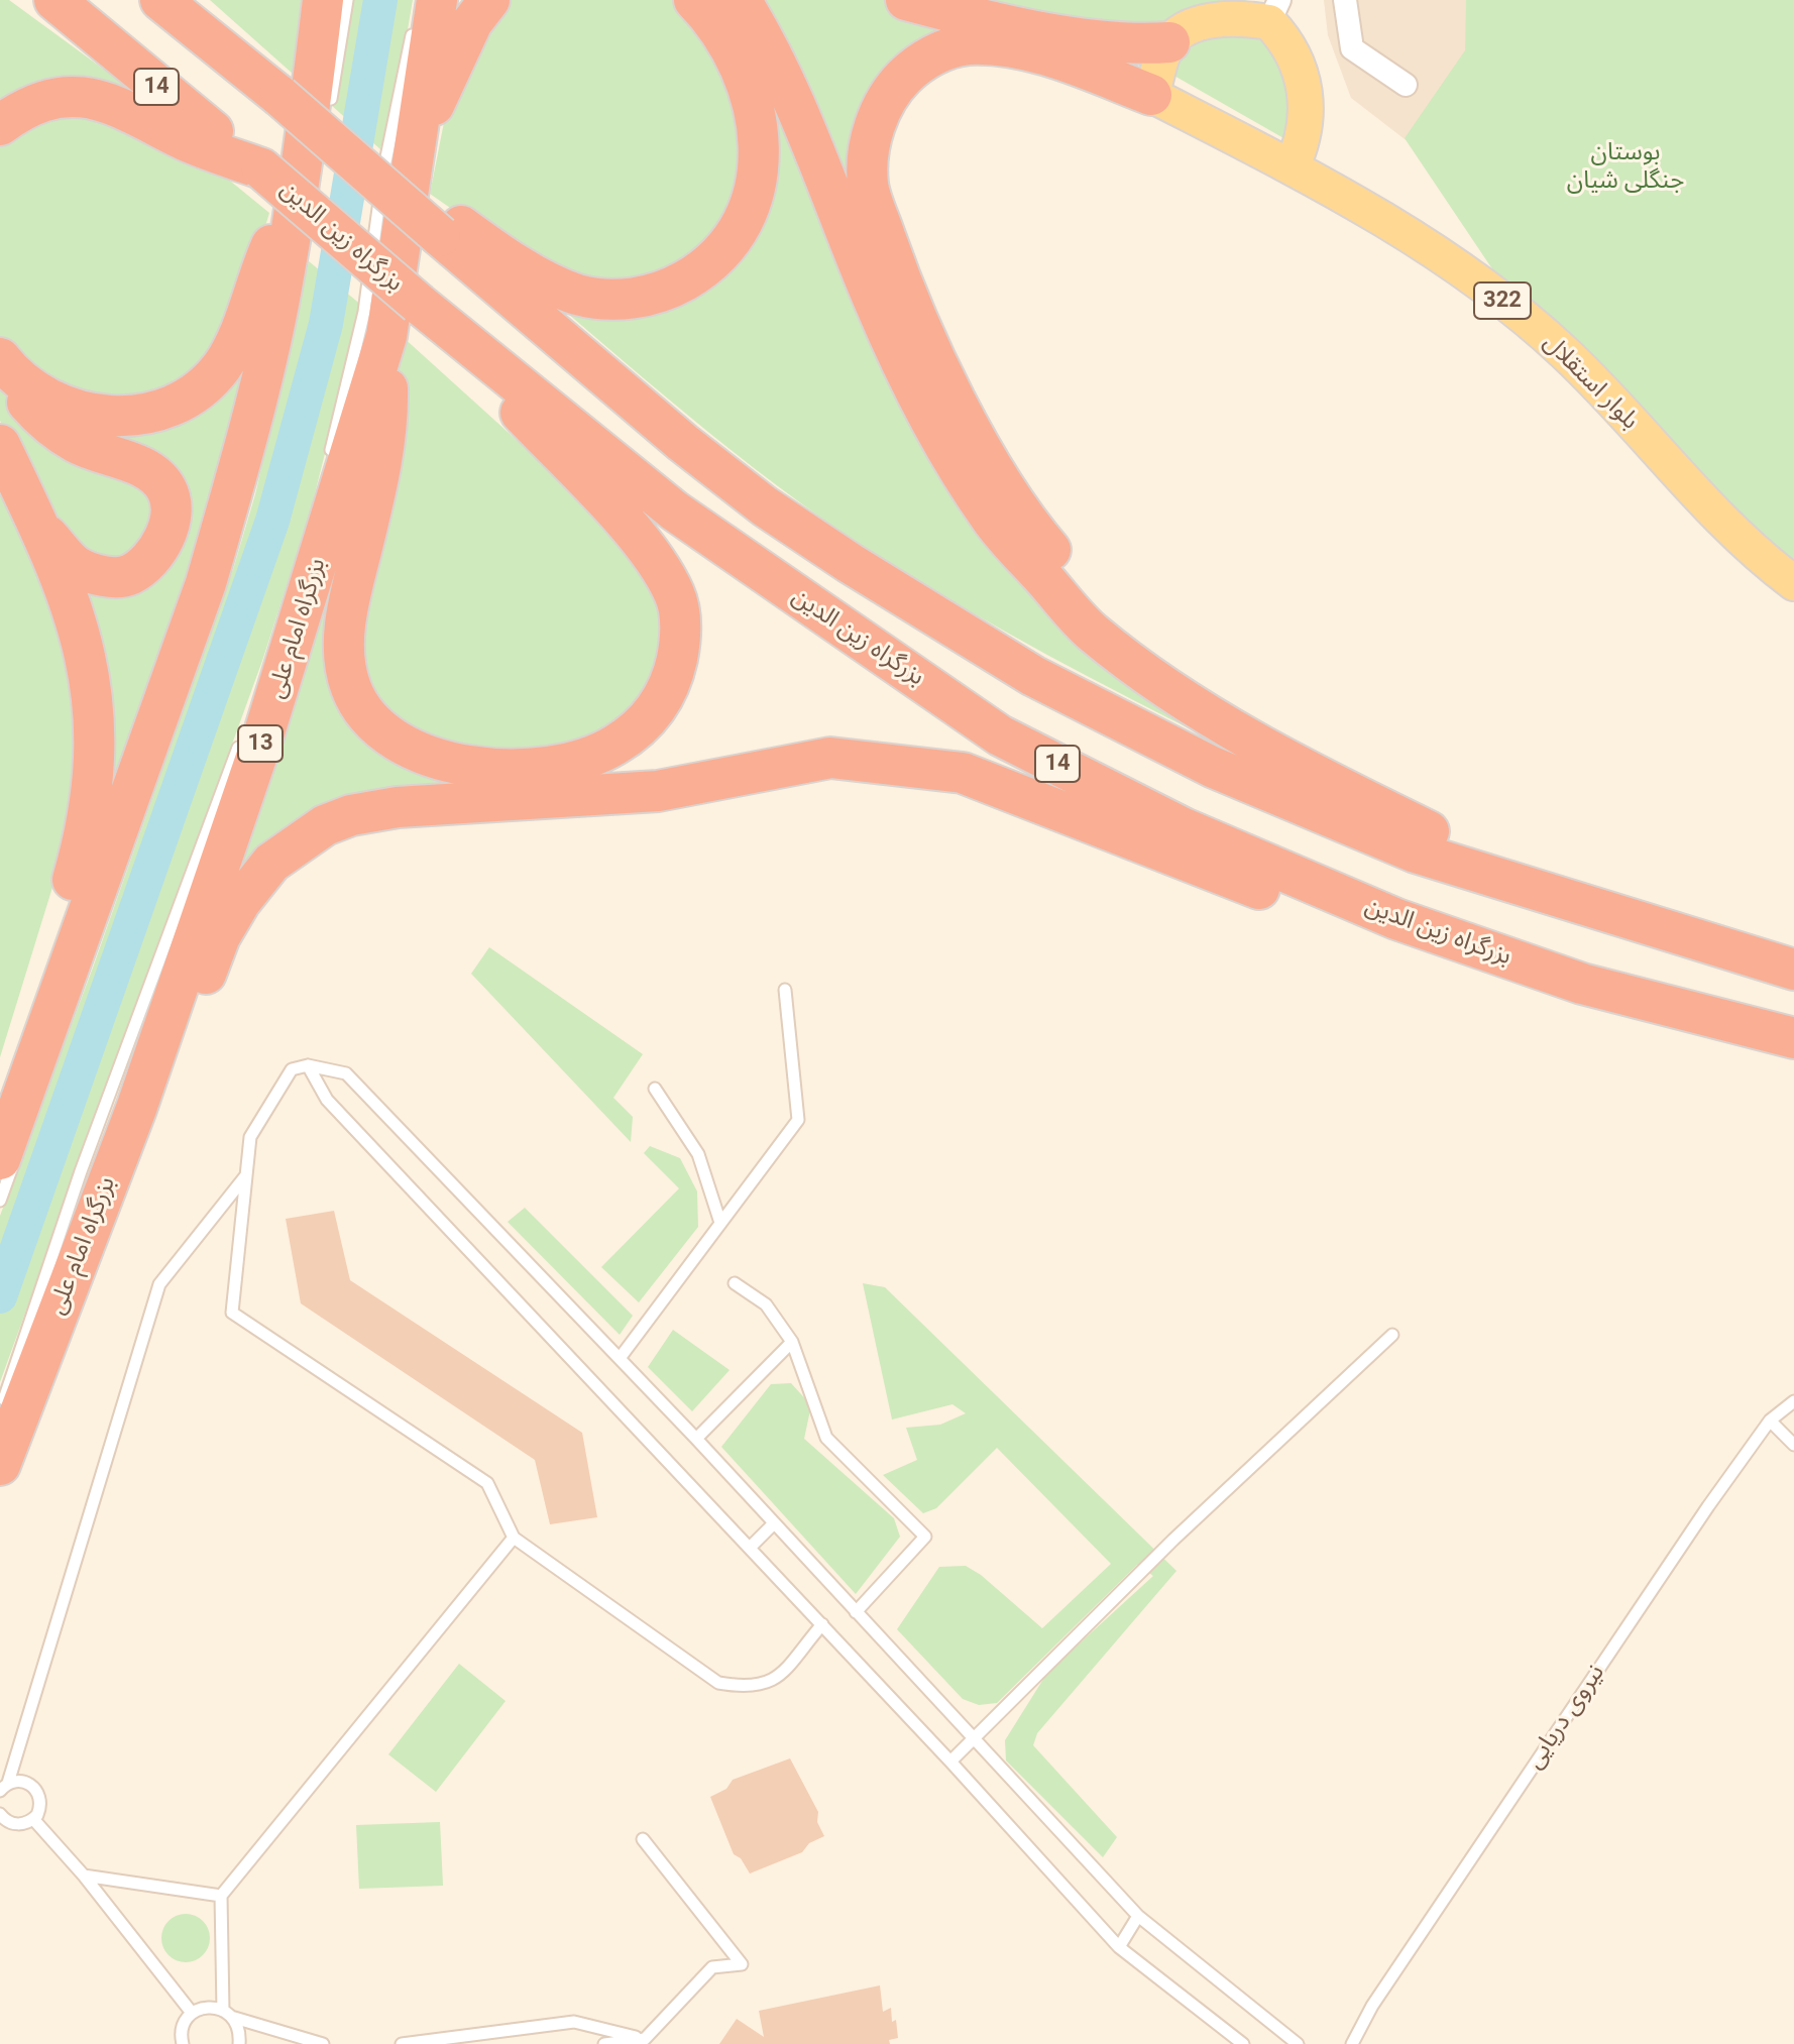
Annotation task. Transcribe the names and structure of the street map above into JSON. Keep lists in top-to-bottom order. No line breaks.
{"streets":{"highway":["14","بزرگراه زین الدین","بزرگراه امام علی","13"],"main road":["322","بلوار استقلال"],"lane":["نیروی دریایی"]},"parks":["بوستان جنگلی شیان"]}
